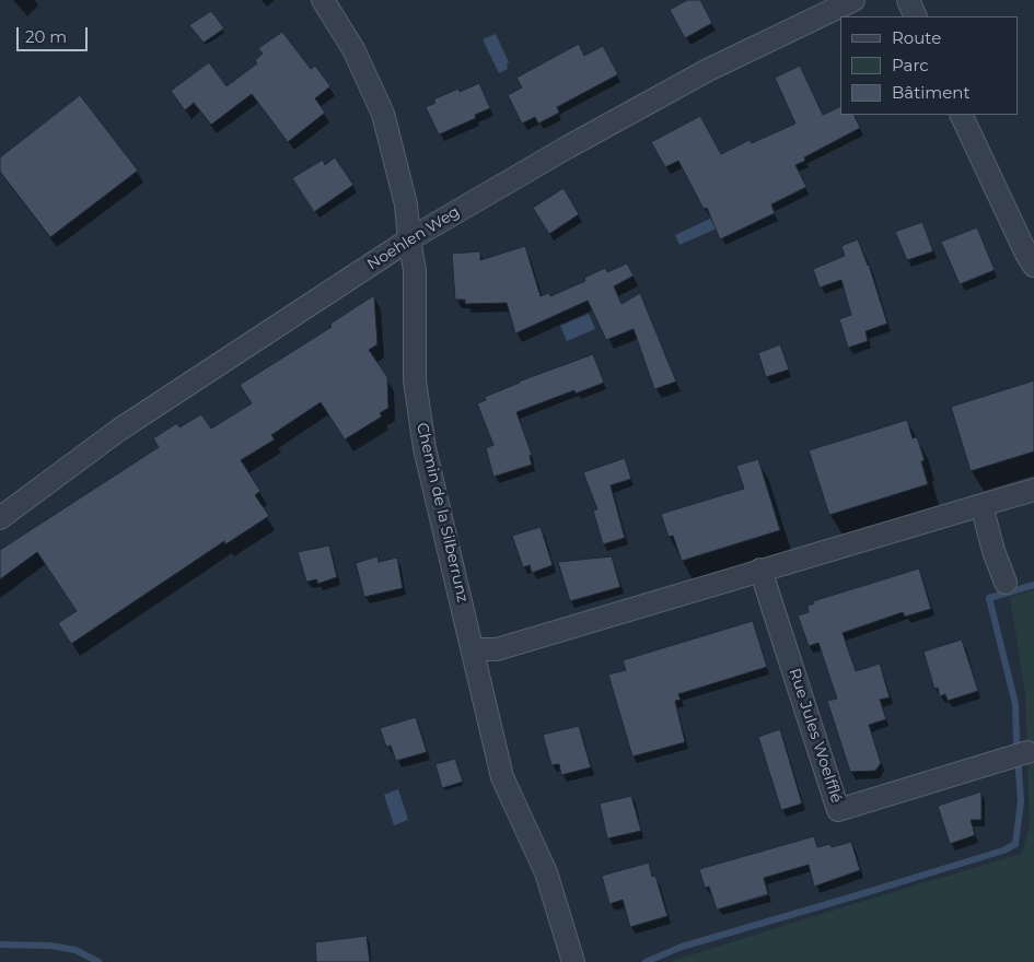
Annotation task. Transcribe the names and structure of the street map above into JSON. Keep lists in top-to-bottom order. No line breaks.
{"streets":{"street":["Noehlen Weg","Chemin de la Silberrunz","Rue Jules Woelfflé"]},"crossings":[["Noehlen Weg","Chemin de la Silberrunz"]],"legend":["Route","Parc","Bâtiment"],"scale_bar":"20 m"}
